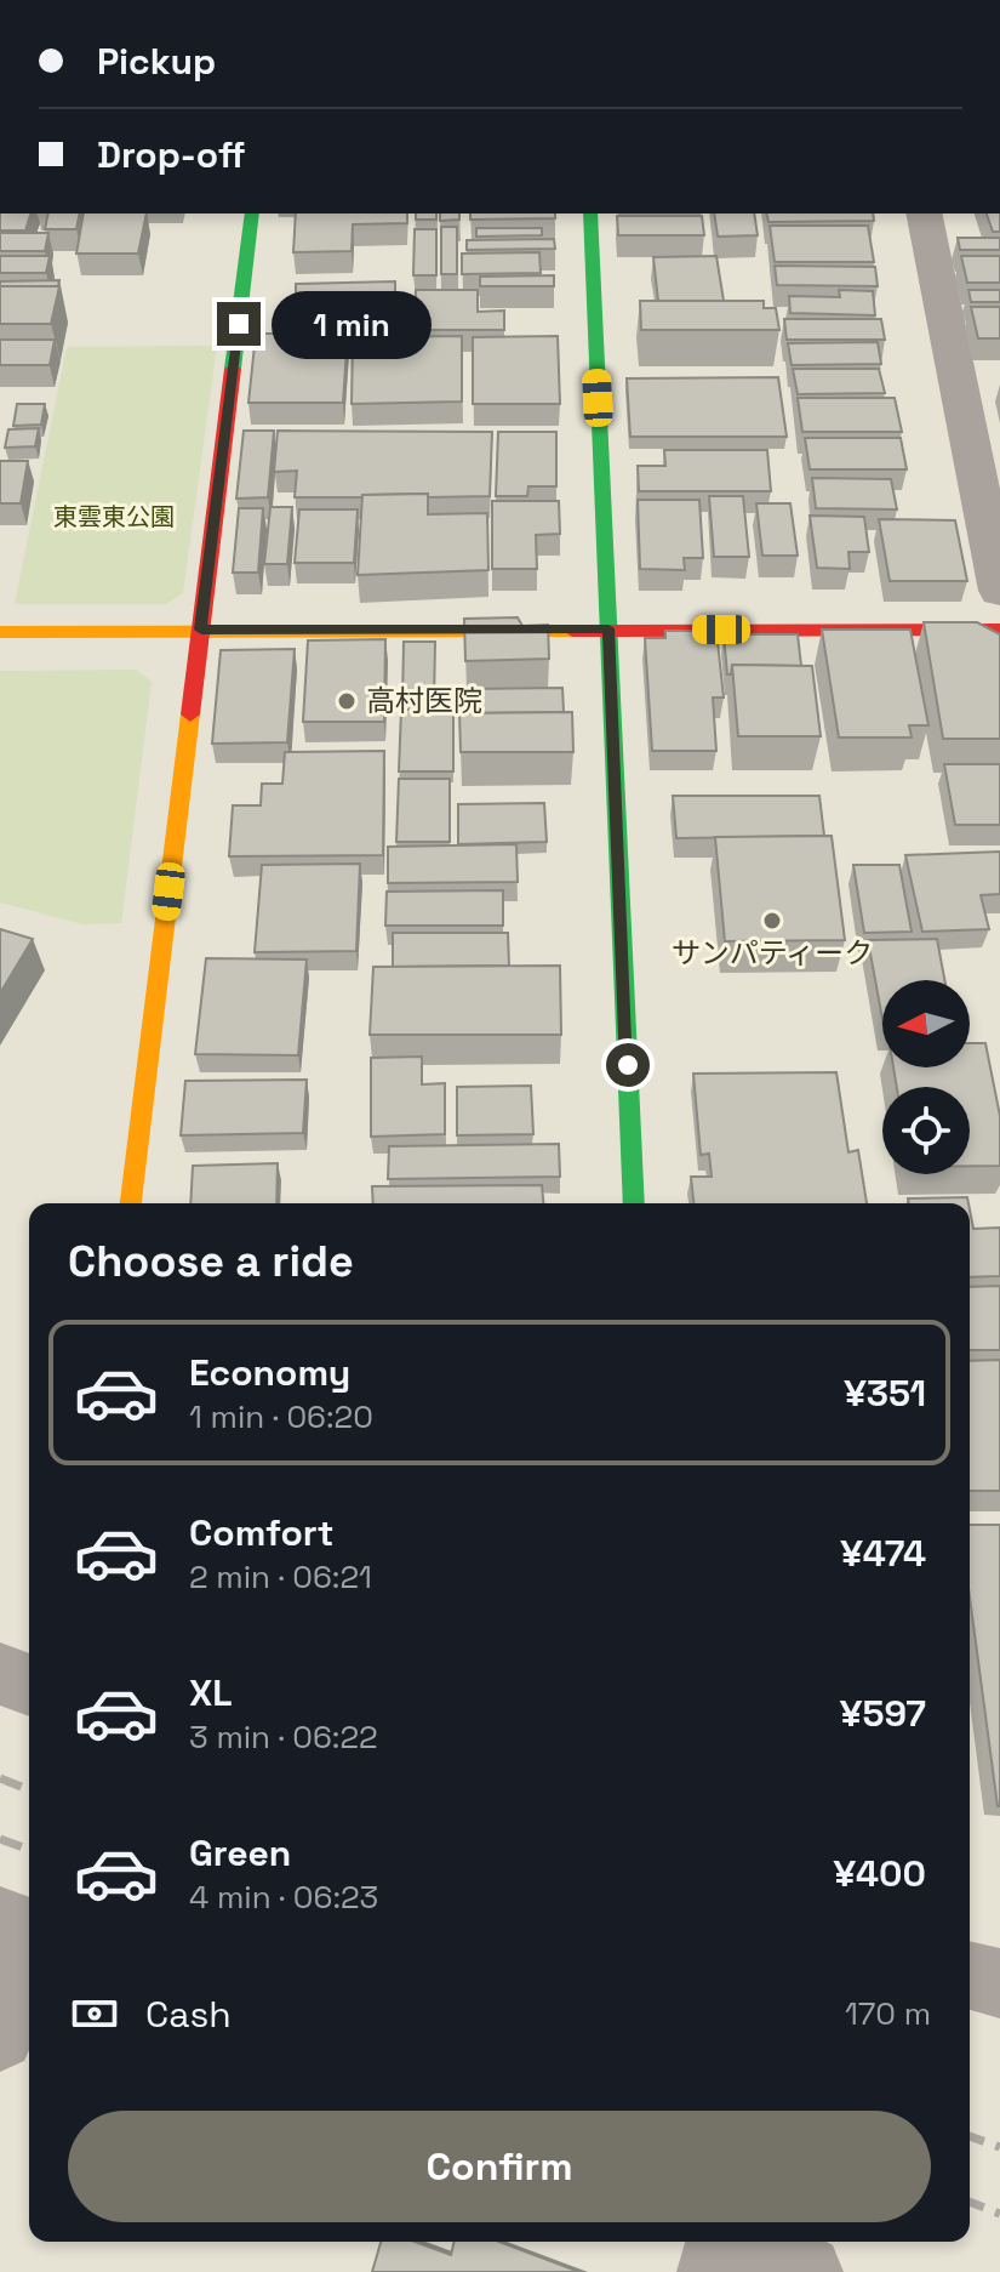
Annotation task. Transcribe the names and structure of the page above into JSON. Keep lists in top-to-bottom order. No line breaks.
{"parks":["東雲東公園"],"places":["高村医院","サンパティーク"],"north":"left","page":{"banner":["Pickup","Drop-off"],"bubble":"1 min","heading":"Choose a ride","list":[{"name":"Economy","note":"1 min · 06:20","value":"¥351"},{"name":"Comfort","note":"2 min · 06:21","value":"¥474"},{"name":"XL","note":"3 min · 06:22","value":"¥597"},{"name":"Green","note":"4 min · 06:23","value":"¥400"}],"pay":["Cash","170 m"],"buttons":"Confirm"}}
